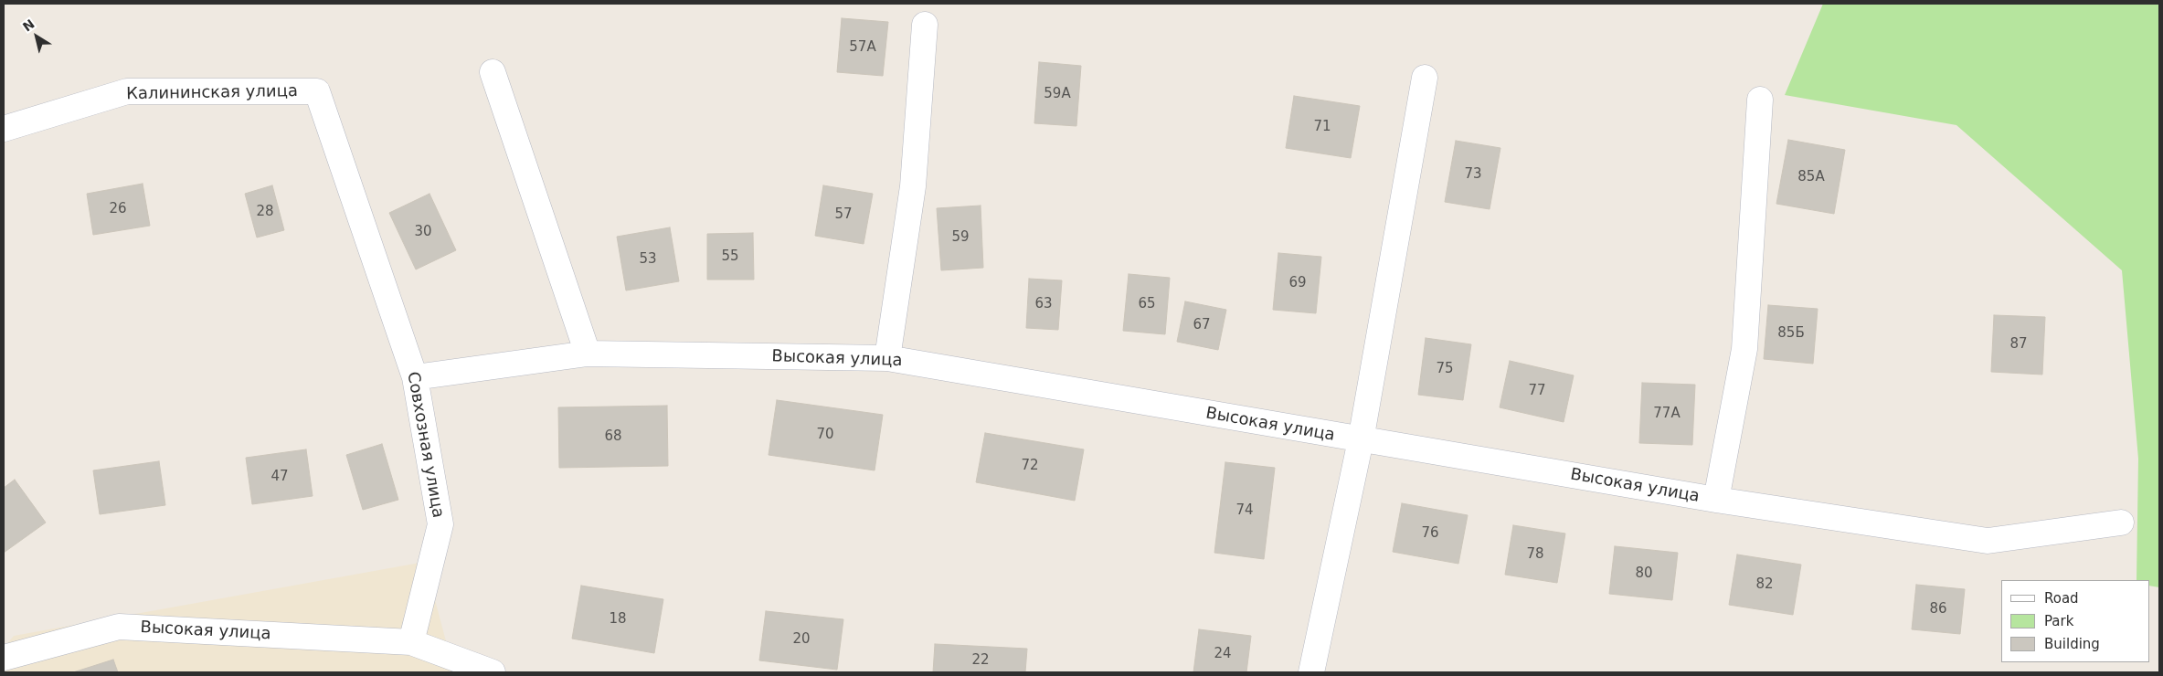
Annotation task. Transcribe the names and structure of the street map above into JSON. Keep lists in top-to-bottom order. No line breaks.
{"streets":{"street":["Калининская улица","Высокая улица","Совхозная улица"]},"crossings":[["Калининская улица","Совхозная улица"],["Высокая улица","Совхозная улица"]],"house_numbers":["57А","59А","71","73","85А","26","28","57","30","59","55","53","69","63","65","67","85Б","87","75","77","77А","70","68","72","47","74","76","78","80","82","86","18","20","24","22"],"legend":["Road","Park","Building"],"north":"top left"}
